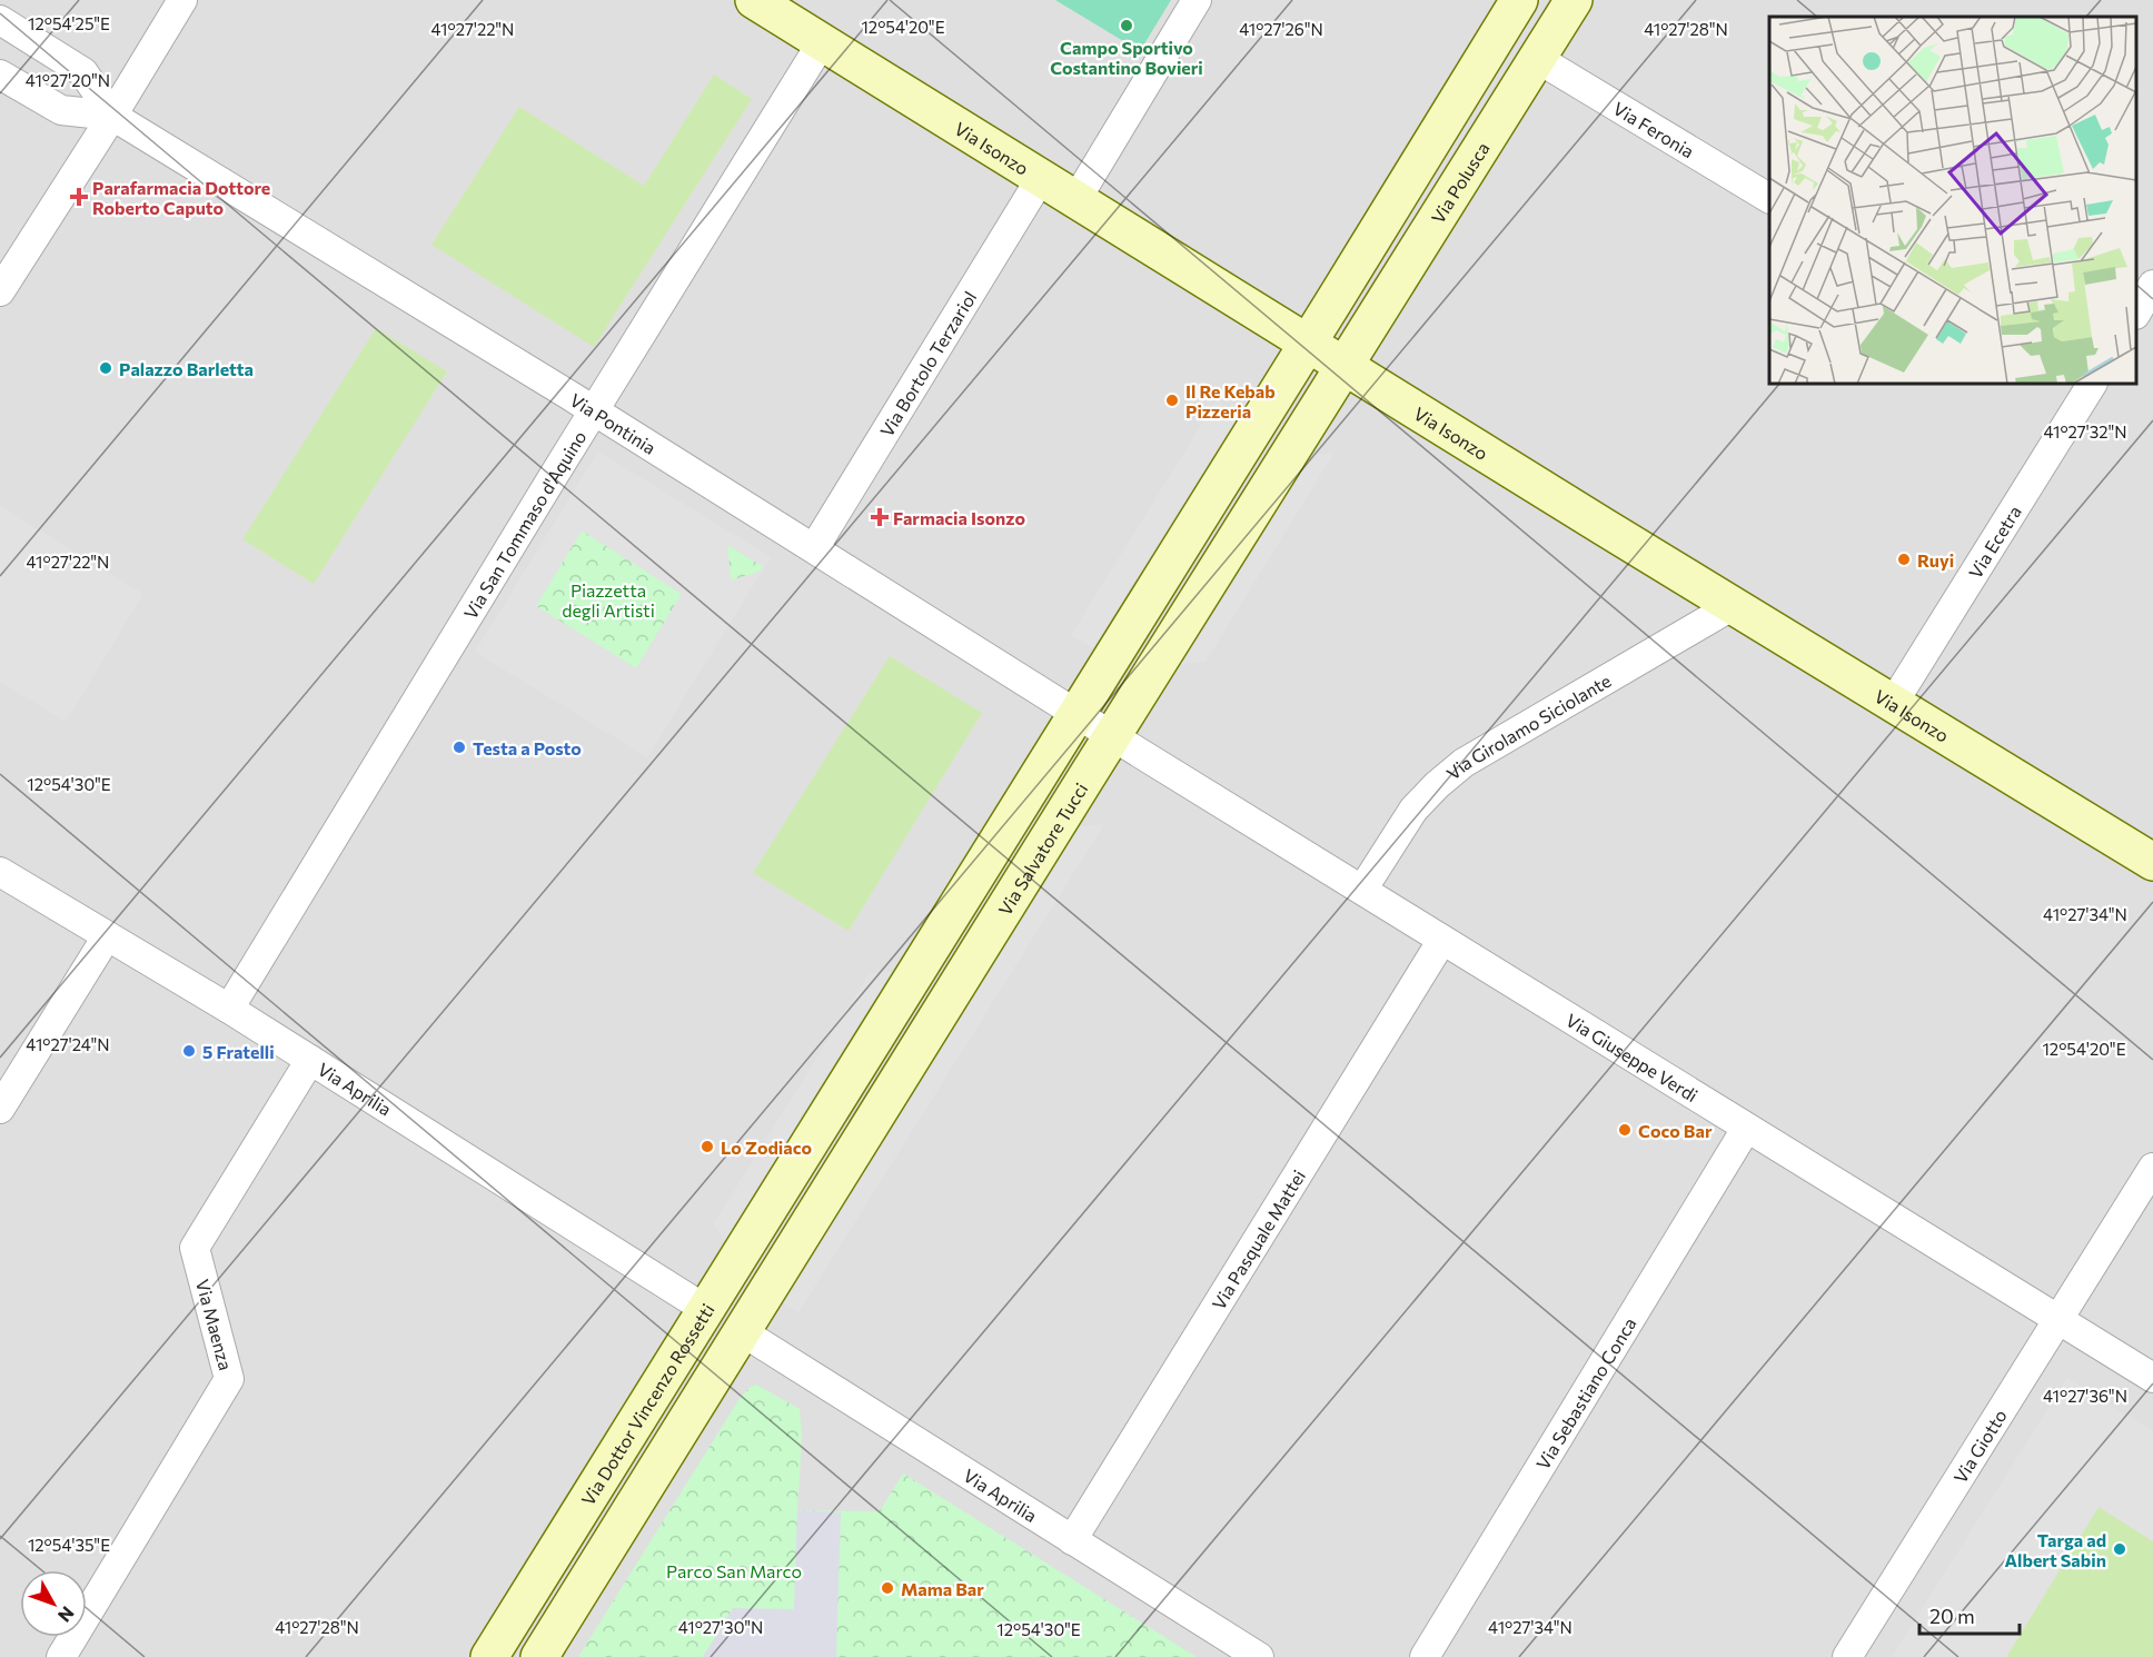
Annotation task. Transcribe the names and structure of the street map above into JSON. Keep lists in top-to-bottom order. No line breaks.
{"streets":{"street":["Via Feronia","Via Isonzo","Via Polusca","Via Bortolo Terzariol","Via Pontinia","Via San Tommaso d'Aquino","Via Ecetra","Via Girolamo Siciolante","Via Salvatore Tucci","Via Giuseppe Verdi","Via Aprilia","Via Pasquale Mattei","Via Maenza","Via Sebastiano Conca","Via Dottor Vincenzo Rossetti","Via Giotto"]},"crossings":[["Via Feronia","Via Polusca"],["Via Isonzo","Via Polusca"],["Via Isonzo","Via Bortolo Terzariol"],["Via Isonzo","Via San Tommaso d'Aquino"],["Via Isonzo","Via Ecetra"],["Via Isonzo","Via Girolamo Siciolante"],["Via Isonzo","Via Salvatore Tucci"],["Via Polusca","Via Salvatore Tucci"],["Via Bortolo Terzariol","Via Pontinia"],["Via Pontinia","Via San Tommaso d'Aquino"],["Via Pontinia","Via Salvatore Tucci"],["Via Pontinia","Via Giuseppe Verdi"],["Via San Tommaso d'Aquino","Via Aprilia"],["Via Girolamo Siciolante","Via Giuseppe Verdi"],["Via Salvatore Tucci","Via Giuseppe Verdi"],["Via Salvatore Tucci","Via Aprilia"],["Via Salvatore Tucci","Via Dottor Vincenzo Rossetti"],["Via Giuseppe Verdi","Via Pasquale Mattei"],["Via Giuseppe Verdi","Via Sebastiano Conca"],["Via Giuseppe Verdi","Via Giotto"],["Via Aprilia","Via Pasquale Mattei"],["Via Aprilia","Via Maenza"],["Via Aprilia","Via Dottor Vincenzo Rossetti"]],"parks":["Piazzetta degli Artisti","Parco San Marco"],"places":{"other":["Campo Sportivo Costantino Bovieri","Palazzo Barletta","Il Re Kebab Pizzeria","Ruyi","Testa a Posto","5 Fratelli","Coco Bar","Lo Zodiaco","Targa ad Albert Sabin","Mama Bar"],"health":["Parafarmacia Dottore Roberto Caputo","Farmacia Isonzo"]},"scale_bar":"20 m","north":"bottom right","coordinates":["12°54'25\"E","12°54'20\"E","41°27'22\"N","41°27'26\"N","41°27'28\"N","41°27'20\"N","41°27'32\"N","12°54'30\"E","41°27'34\"N","41°27'24\"N","41°27'36\"N","12°54'35\"E","41°27'30\"N"]}
